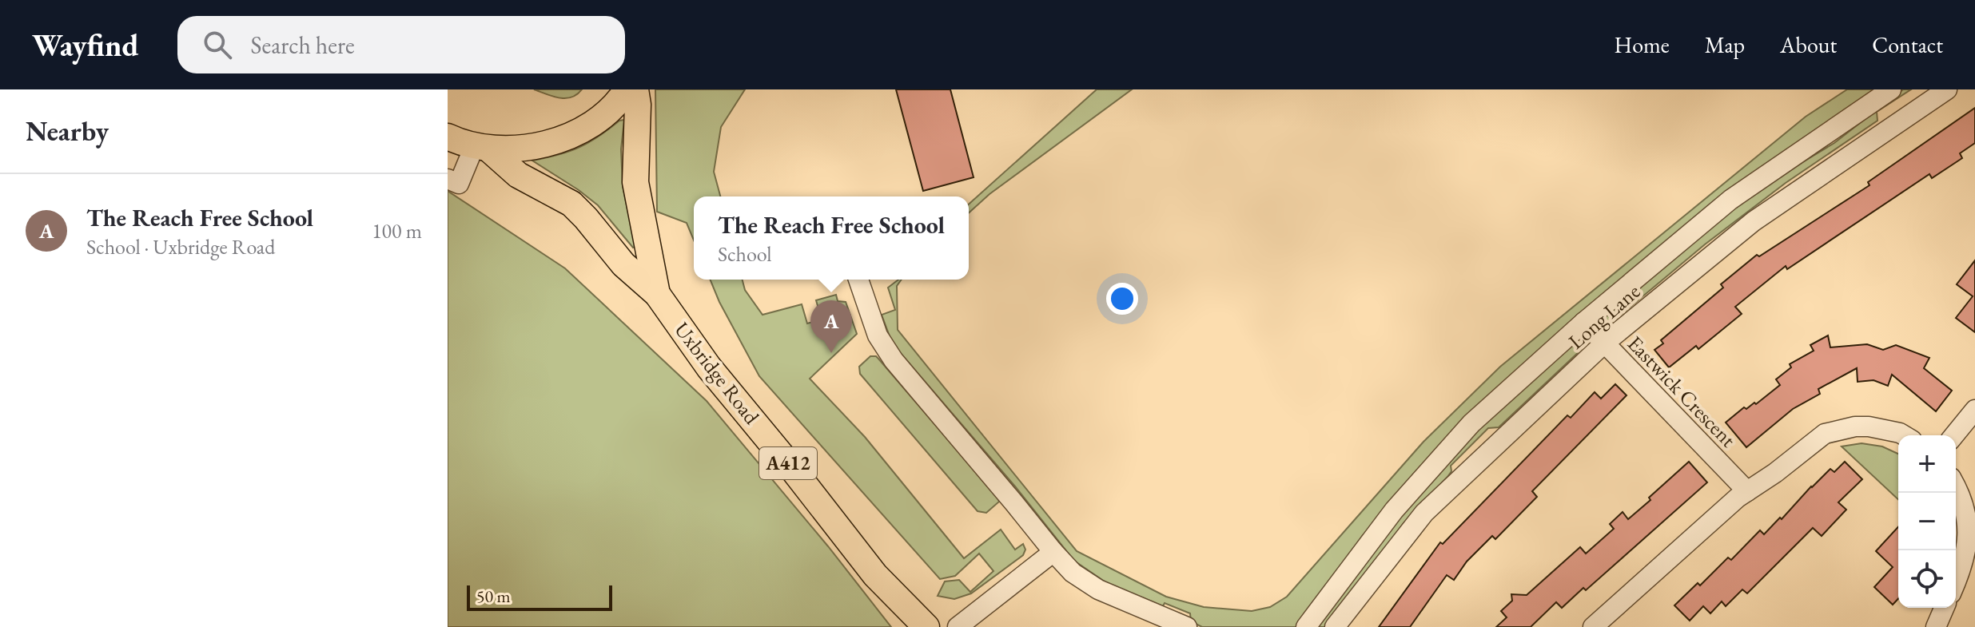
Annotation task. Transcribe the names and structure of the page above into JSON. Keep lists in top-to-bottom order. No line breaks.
{"streets":{"main road":["Uxbridge Road","A412"],"street":["Long Lane","Eastwick Crescent"]},"crossings":[["Long Lane","Eastwick Crescent"]],"scale_bar":"50 m","page":{"header":"Wayfind","search":"Search here","nav":["Home","Map","About","Contact"],"heading":"Nearby","list":[{"mark":"A","name":"The Reach Free School","note":"School · Uxbridge Road","value":"100 m"}],"popup":["The Reach Free School","School"],"pins":"A","map_buttons":["+","−"],"scale":"50 m"}}
